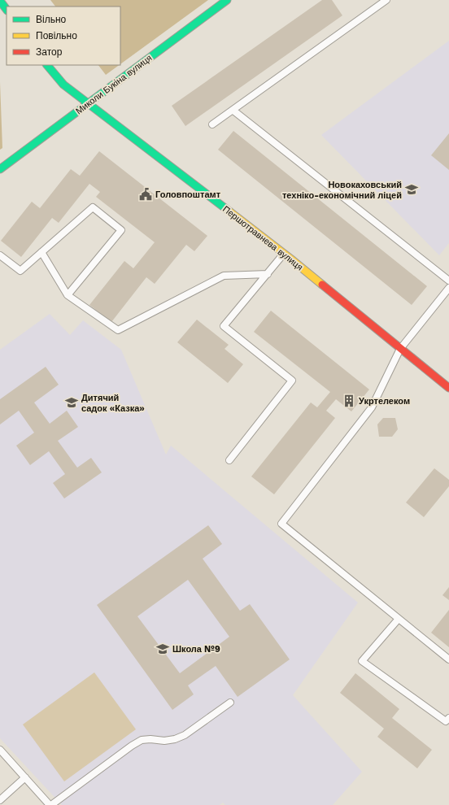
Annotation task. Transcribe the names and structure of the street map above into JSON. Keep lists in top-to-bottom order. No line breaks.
{"streets":{"street":["Миколи Букіна вулиця","Першотравнева вулиця"]},"crossings":[["Миколи Букіна вулиця","Першотравнева вулиця"]],"places":{"school or university":["Новокаховський техніко-економічний ліцей","Дитячий садок «Казка»","Школа №9"],"public building":["Головпоштамт"],"building":["Укртелеком"]},"legend":["Вільно","Повільно","Затор"]}
